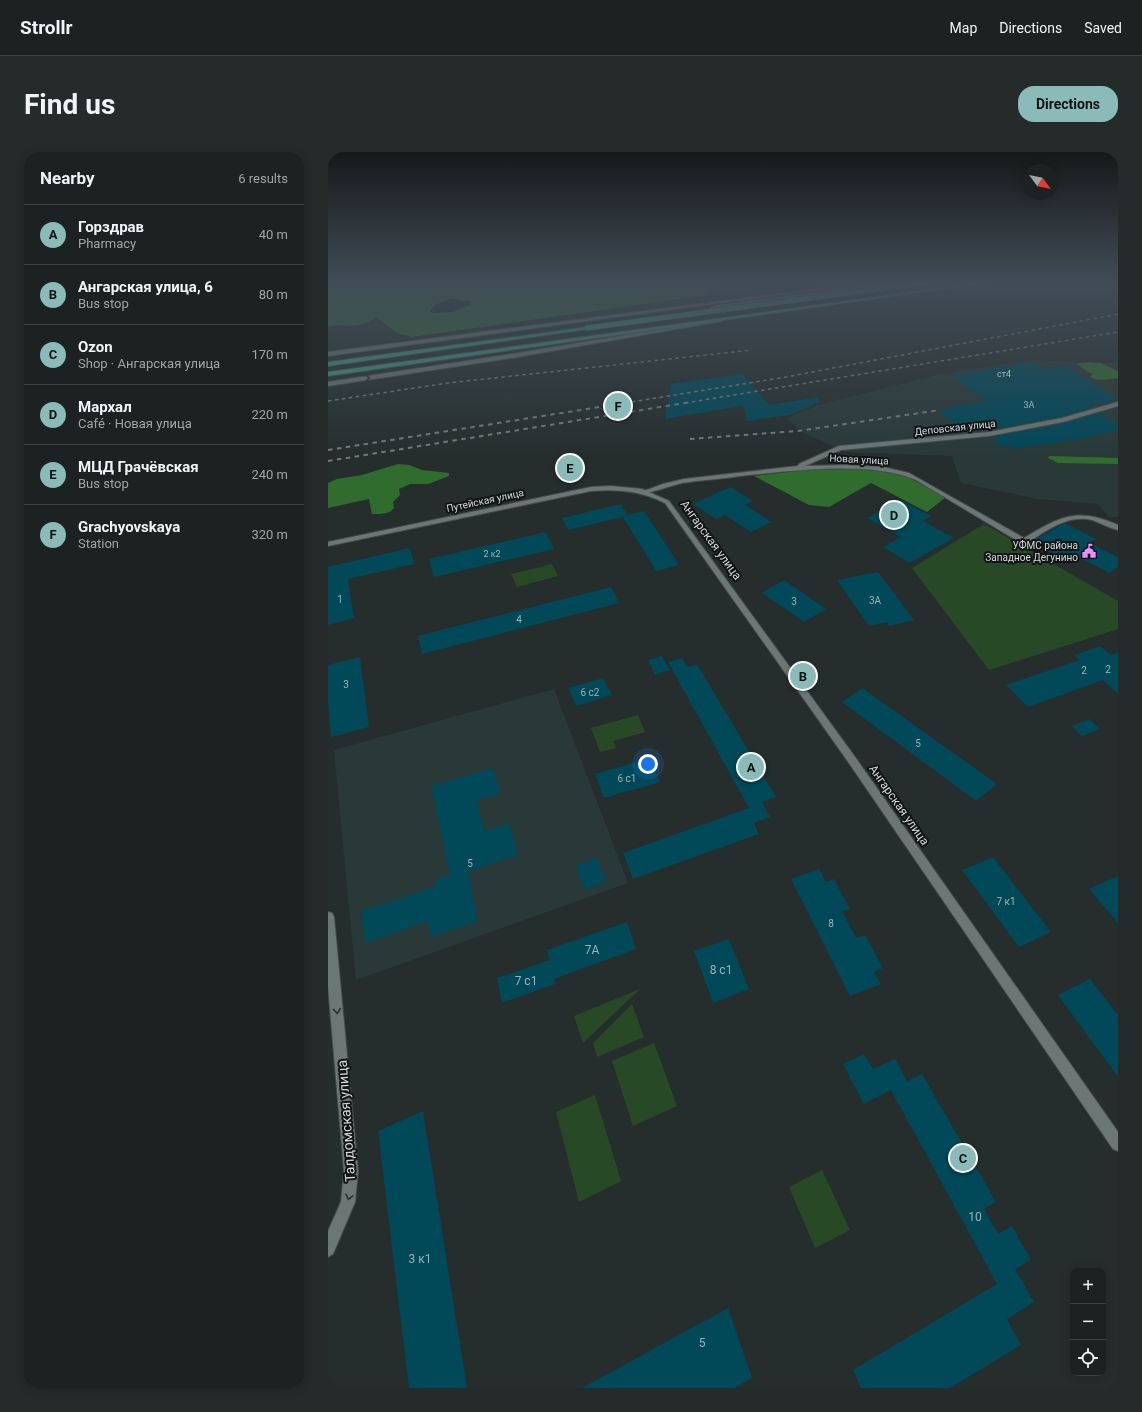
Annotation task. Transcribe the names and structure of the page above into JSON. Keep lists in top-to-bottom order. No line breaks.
{"streets":{"street":["Деповская улица","Новая улица","Путейская улица","Ангарская улица","Талдомская улица"]},"crossings":[["Деповская улица","Новая улица"],["Новая улица","Путейская улица"],["Новая улица","Ангарская улица"],["Путейская улица","Ангарская улица"]],"one_way":["Талдомская улица"],"places":{"public building":["УФМС района Западное Дегунино"]},"house_numbers":["ст4","3А","2 к2","1","3А","3","4","2","2","3","6 с2","5","6 с1","5","7 к1","8","7А","8 с1","7 с1","10","3 к1","5"],"north":"bottom right","page":{"header":"Strollr","nav":["Map","Directions","Saved"],"buttons":"Directions","title":"Find us","heading":["Nearby","6 results"],"list":[{"mark":"A","name":"Горздрав","note":"Pharmacy","value":"40 m"},{"mark":"B","name":"Ангарская улица, 6","note":"Bus stop","value":"80 m"},{"mark":"C","name":"Ozon","note":"Shop · Ангарская улица","value":"170 m"},{"mark":"D","name":"Мархал","note":"Café · Новая улица","value":"220 m"},{"mark":"E","name":"МЦД Грачёвская","note":"Bus stop","value":"240 m"},{"mark":"F","name":"Grachyovskaya","note":"Station","value":"320 m"}],"pins":["F","E","D","B","A","C"],"map_buttons":["+","−"]}}
